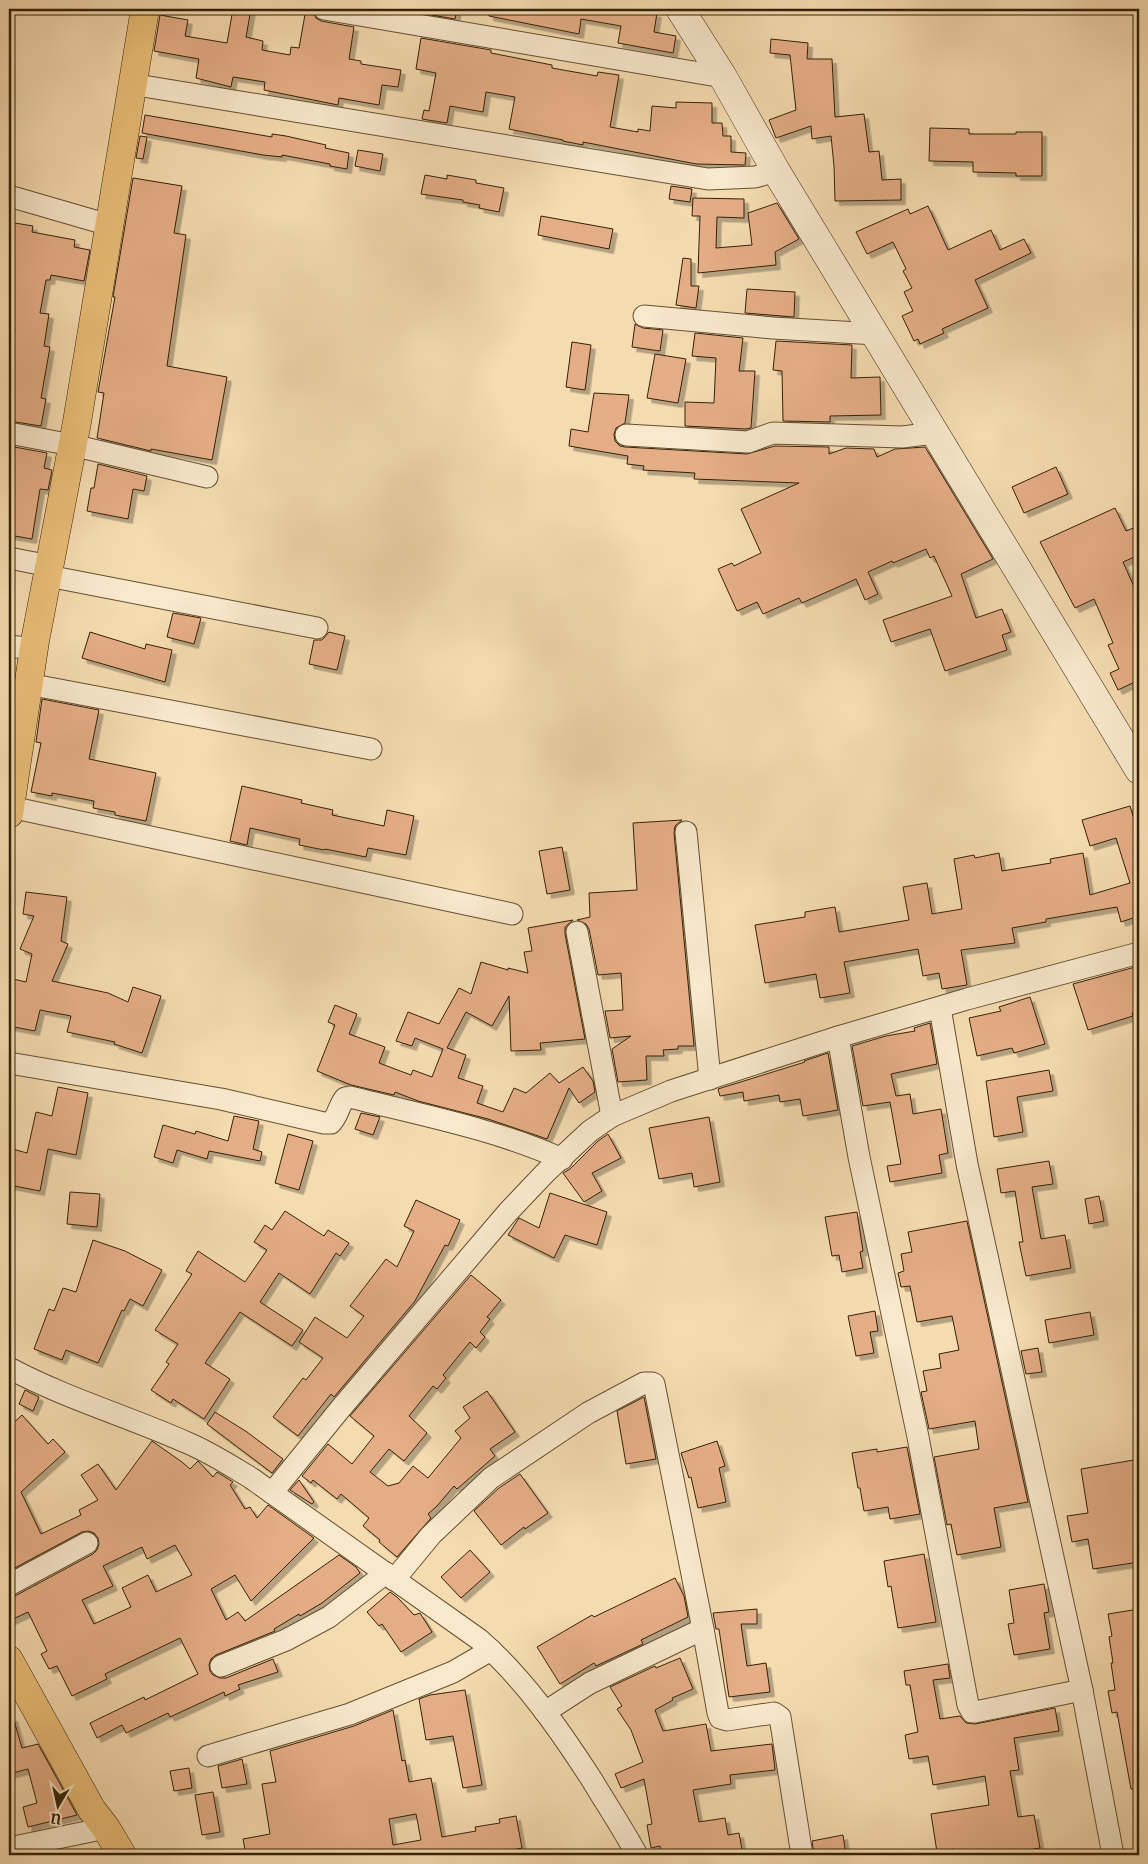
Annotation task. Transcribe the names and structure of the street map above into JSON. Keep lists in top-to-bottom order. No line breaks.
{"north":"bottom"}
